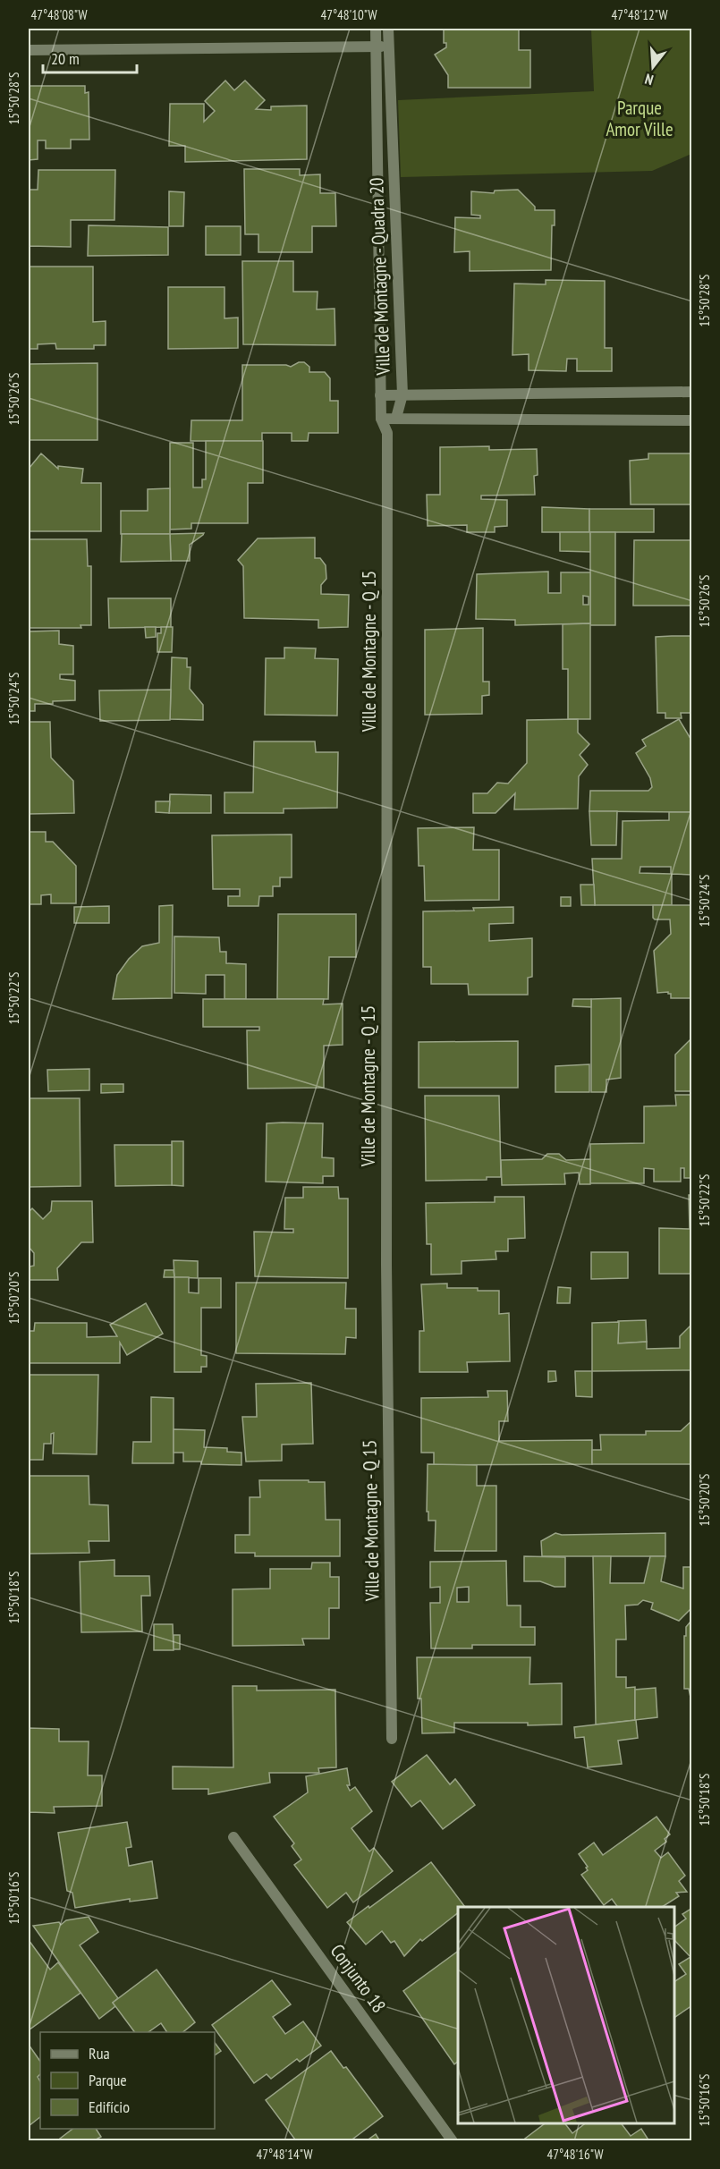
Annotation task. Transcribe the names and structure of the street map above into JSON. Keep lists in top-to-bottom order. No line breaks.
{"streets":{"street":["Ville de Montagne - Quadra 20","Ville de Montagne - Q 15","Conjunto 18"]},"parks":["Parque Amor Ville"],"legend":["Rua","Parque","Edifício"],"scale_bar":"20 m","north":"bottom","coordinates":["47°48'08\"W","47°48'10\"W","47°48'12\"W","15°50'28\"S","15°50'26\"S","15°50'24\"S","15°50'22\"S","15°50'20\"S","15°50'18\"S","15°50'16\"S","47°48'14\"W","47°48'16\"W"]}
